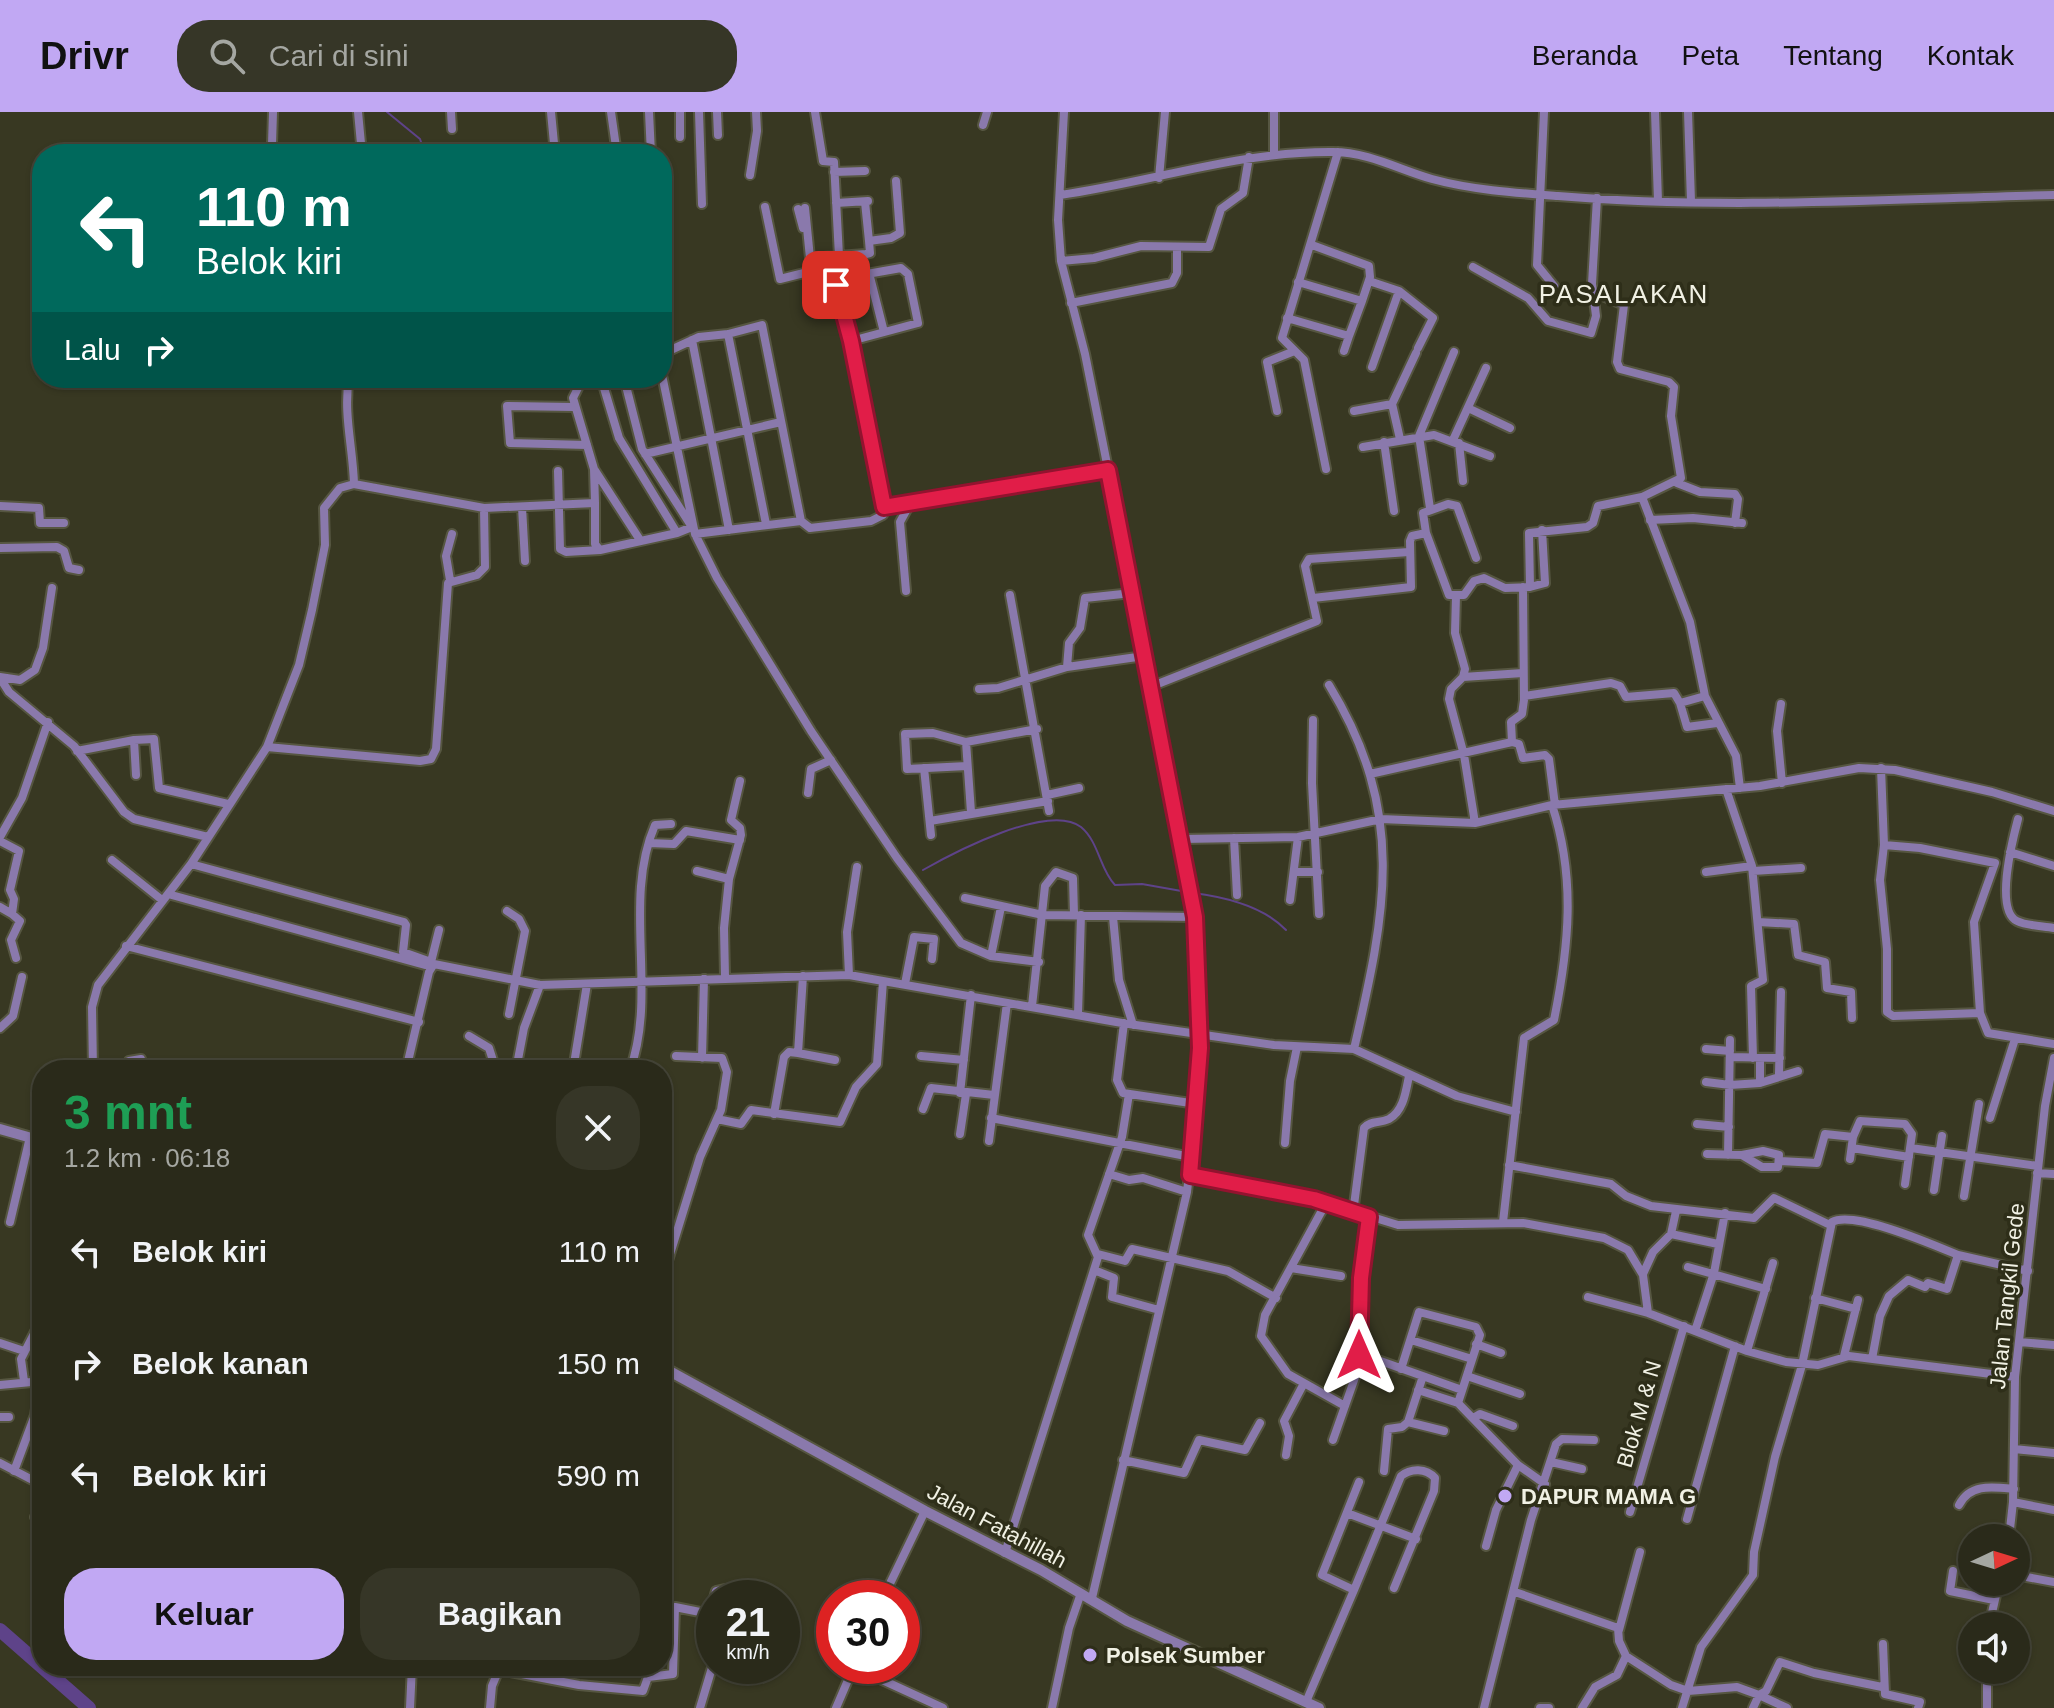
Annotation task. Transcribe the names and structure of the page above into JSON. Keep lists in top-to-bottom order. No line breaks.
{"streets":{"street":["Jalan Tangkil Gede","Blok M & N","Jalan Fatahillah"]},"districts":["PASALAKAN"],"places":["DAPUR MAMA G","Polsek Sumber"],"north":"right","page":{"header":"Drivr","search":"Cari di sini","nav":["Beranda","Peta","Tentang","Kontak"],"turn":["110 m","Belok kiri"],"then":"Lalu","heading":["3 mnt","1.2 km · 06:18"],"list":[{"name":"Belok kiri","value":"110 m"},{"name":"Belok kanan","value":"150 m"},{"name":"Belok kiri","value":"590 m"}],"buttons":["Keluar","Bagikan"],"speed":"21 km/h","limit":"30"}}
